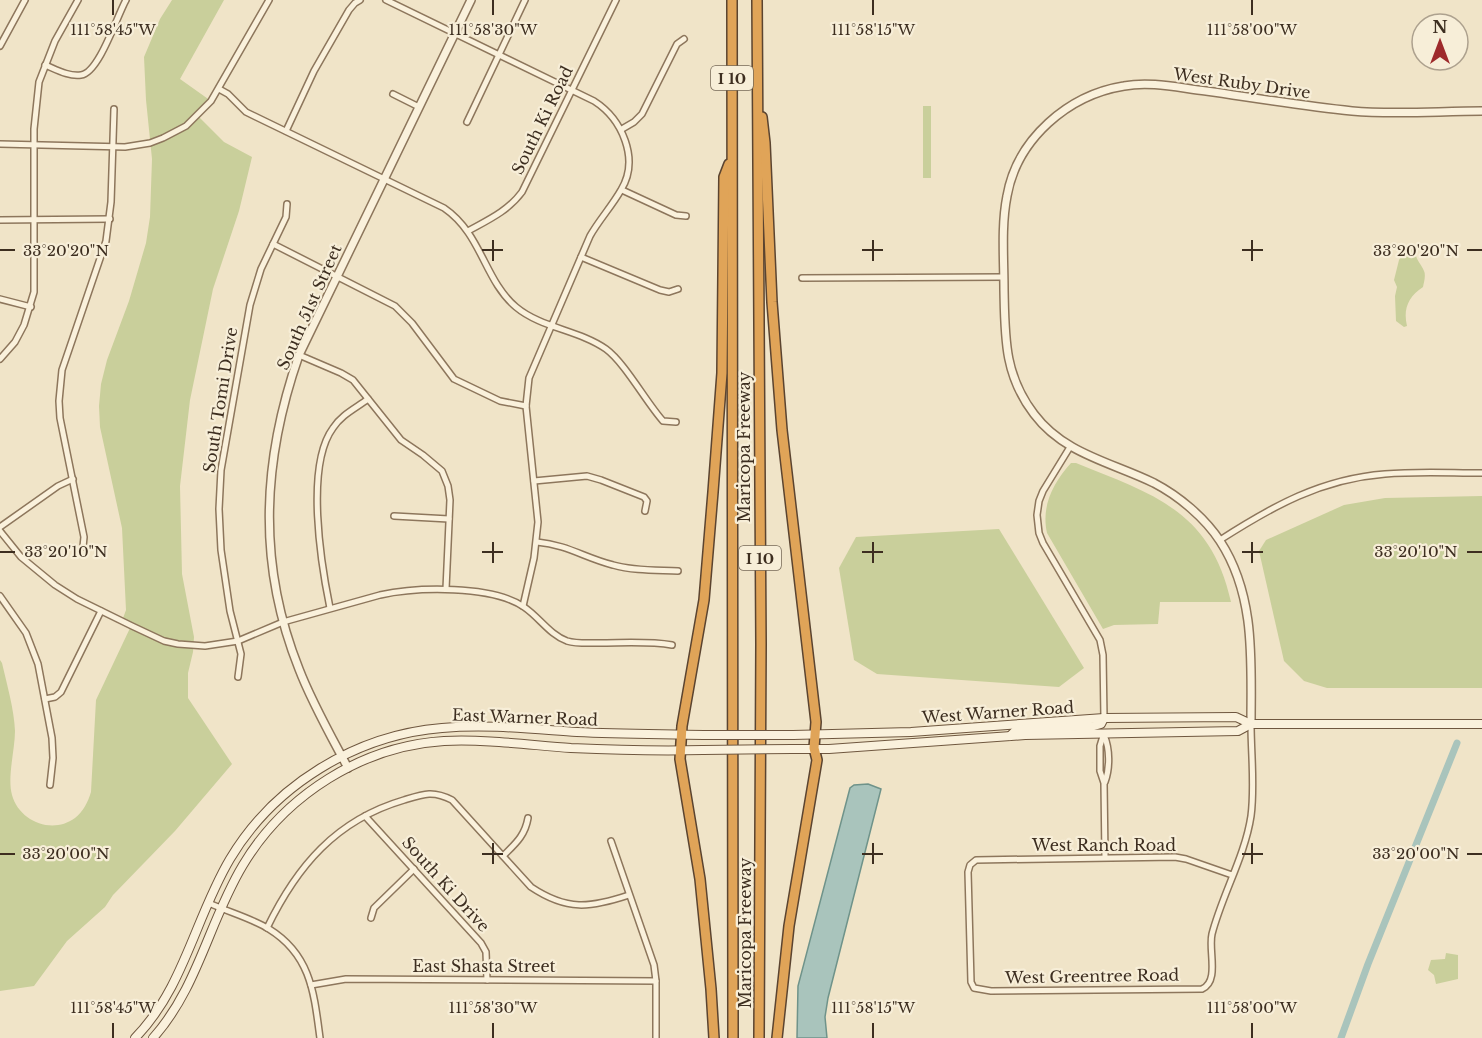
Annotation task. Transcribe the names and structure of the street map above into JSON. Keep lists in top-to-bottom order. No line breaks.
{"streets":{"highway":["I 10","Maricopa Freeway"],"main road":["West Warner Road","East Warner Road"],"street":["West Ruby Drive","South Ki Road","South 51st Street","South Tomi Drive","West Ranch Road","South Ki Drive","East Shasta Street","West Greentree Road"]},"crossings":[["West Ruby Drive","West Warner Road"],["South 51st Street","East Warner Road"],["West Warner Road","East Warner Road"],["West Ranch Road","West Greentree Road"],["South Ki Drive","East Shasta Street"]],"north":"top","coordinates":["111°58'45\"W","111°58'30\"W","111°58'15\"W","111°58'00\"W","33°20'20\"N","33°20'10\"N","33°20'00\"N"]}
